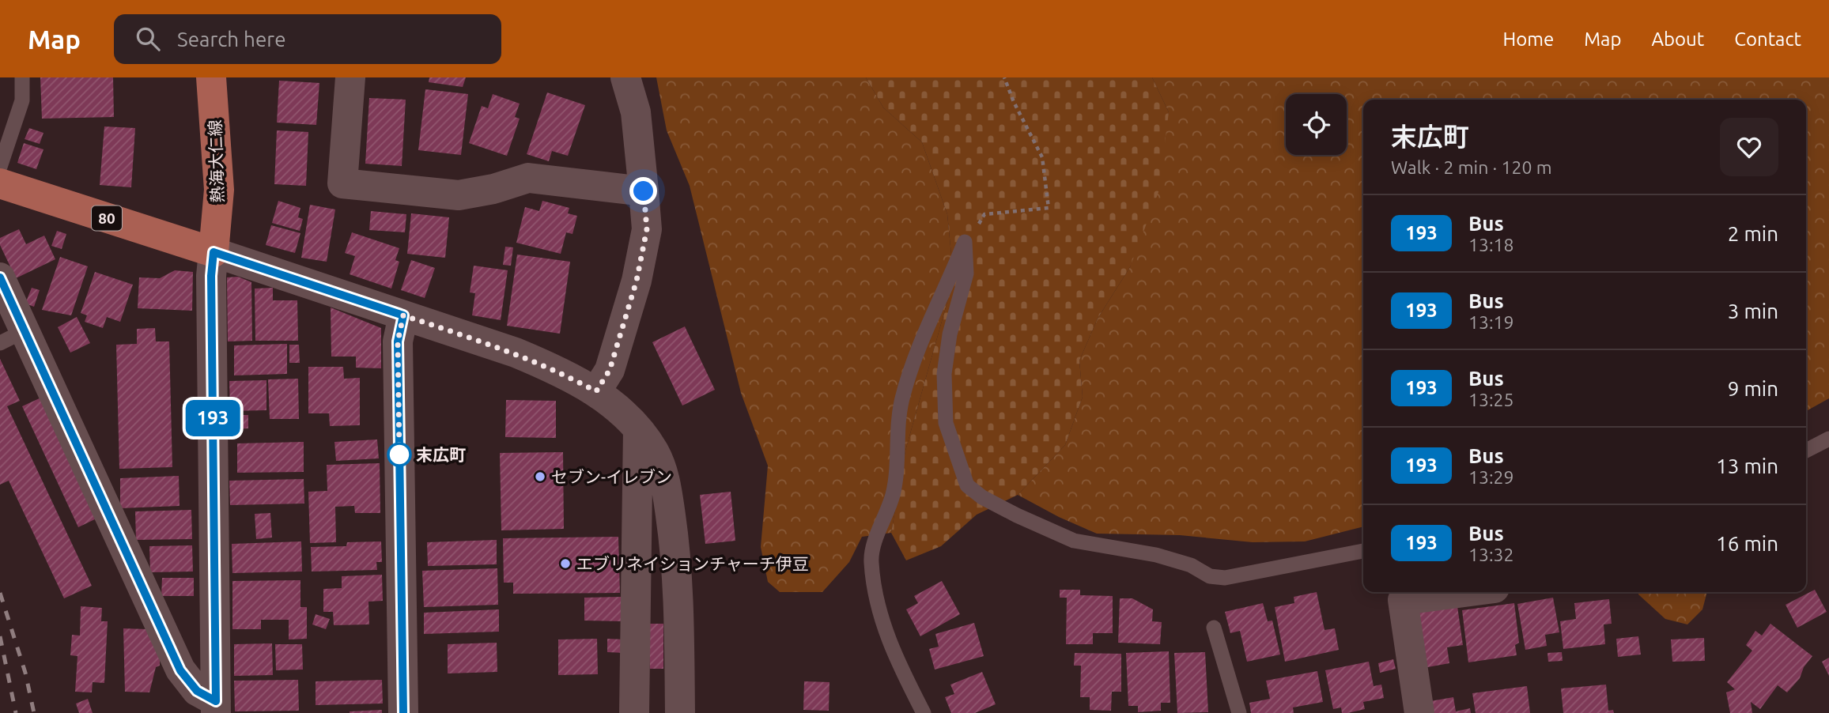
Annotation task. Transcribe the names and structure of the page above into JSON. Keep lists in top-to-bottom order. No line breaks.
{"streets":{"main road":["熱海大仁線","80"]},"crossings":[["熱海大仁線","80"]],"places":["末広町","セブン-イレブン","エブリネイションチャーチ伊豆"],"lines":["bus line 193"],"page":{"header":"Map","search":"Search here","nav":["Home","Map","About","Contact"],"on_map":"193","heading":["末広町","Walk · 2 min · 120 m"],"list":[{"mark":"193","name":"Bus","note":"13:18","value":"2 min"},{"mark":"193","name":"Bus","note":"13:19","value":"3 min"},{"mark":"193","name":"Bus","note":"13:25","value":"9 min"},{"mark":"193","name":"Bus","note":"13:29","value":"13 min"},{"mark":"193","name":"Bus","note":"13:32","value":"16 min"}]}}
